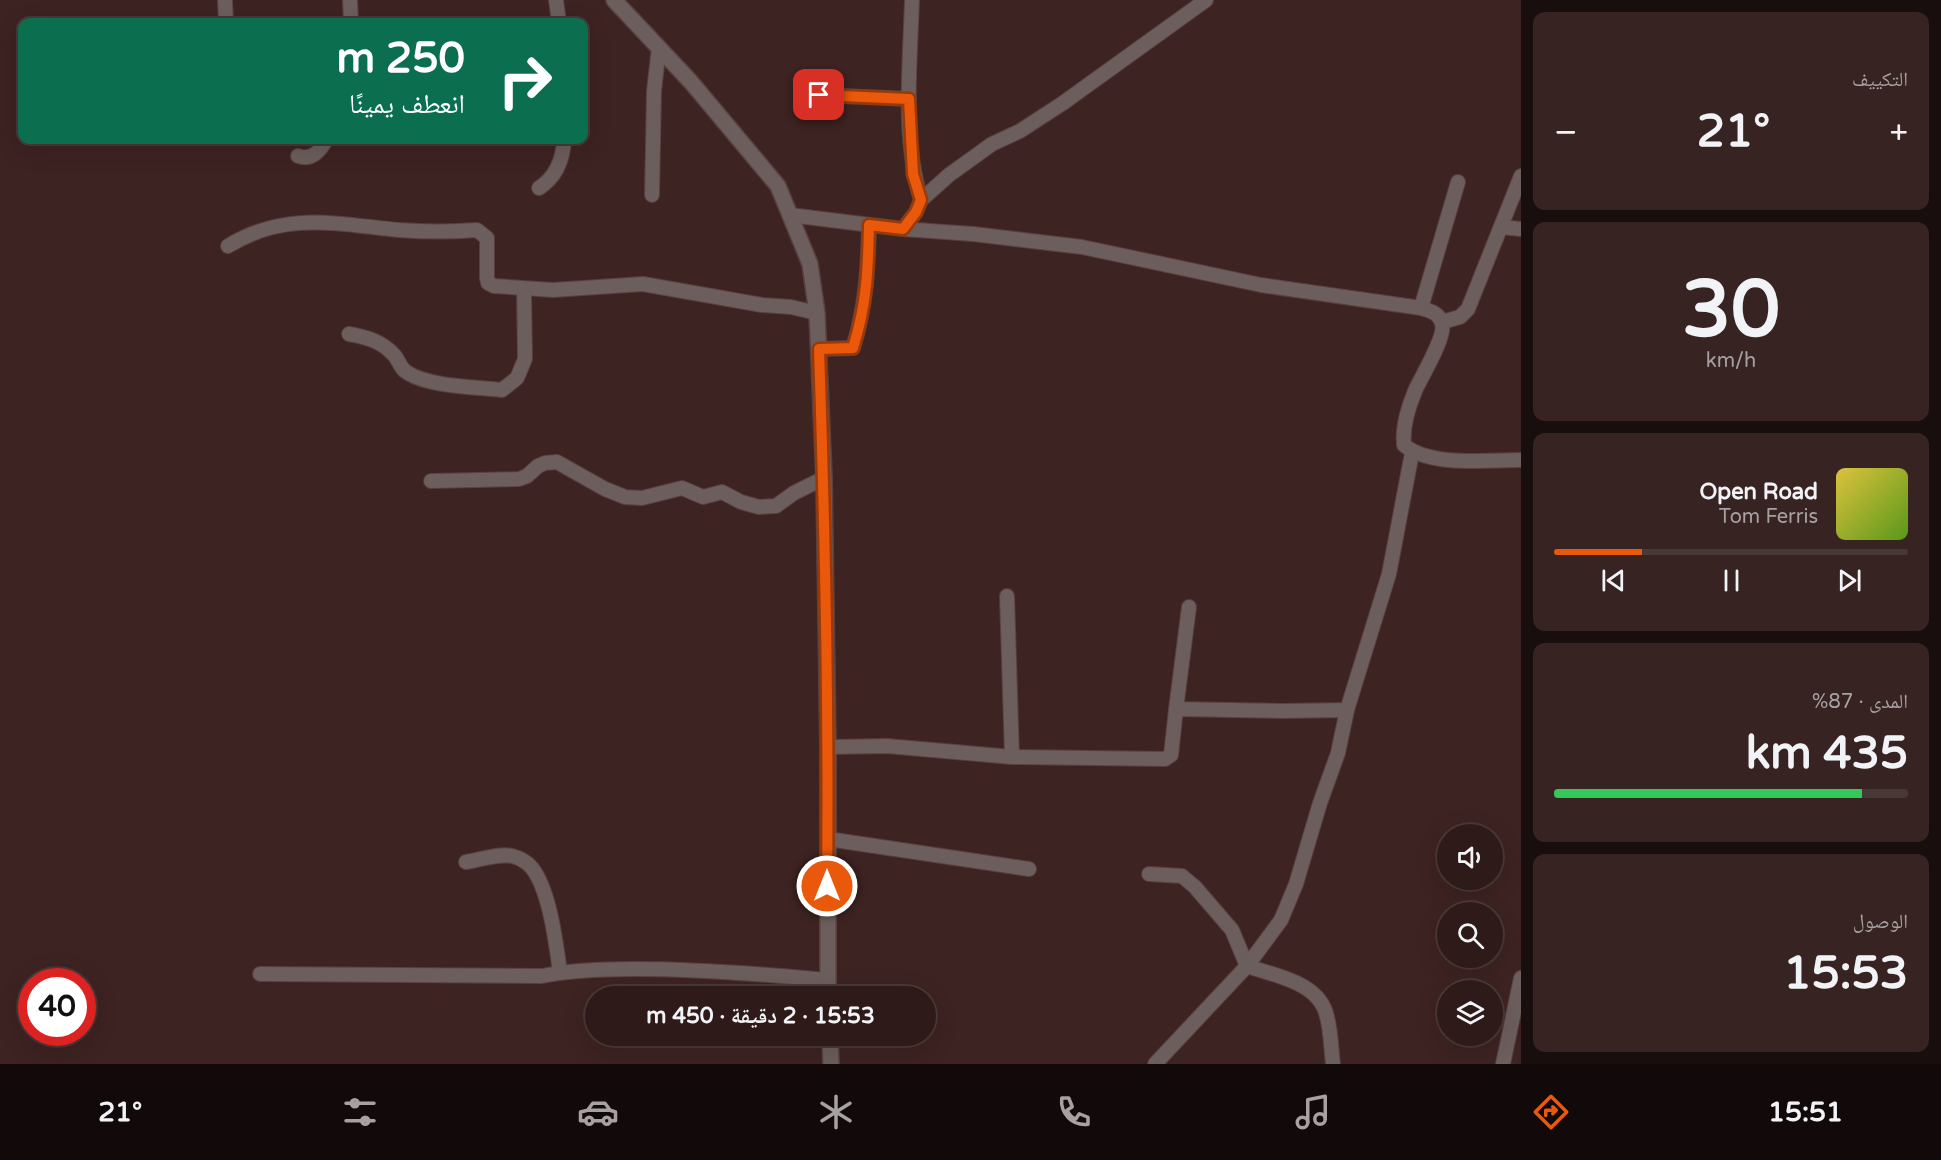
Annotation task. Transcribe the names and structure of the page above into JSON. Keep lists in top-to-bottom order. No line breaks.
{"page":{"tile":["التكييف",["30","km/h"],["المدى · 87%","435 km"],["الوصول","15:53"]],"turn":["250 m","انعطف يمينًا"],"heat":["−","21°","+"],"song":["Open Road","Tom Ferris"],"limit":"40","trip":"15:53 · 2 دقيقة · 450 m","tabs":["15:51","21°"]}}
